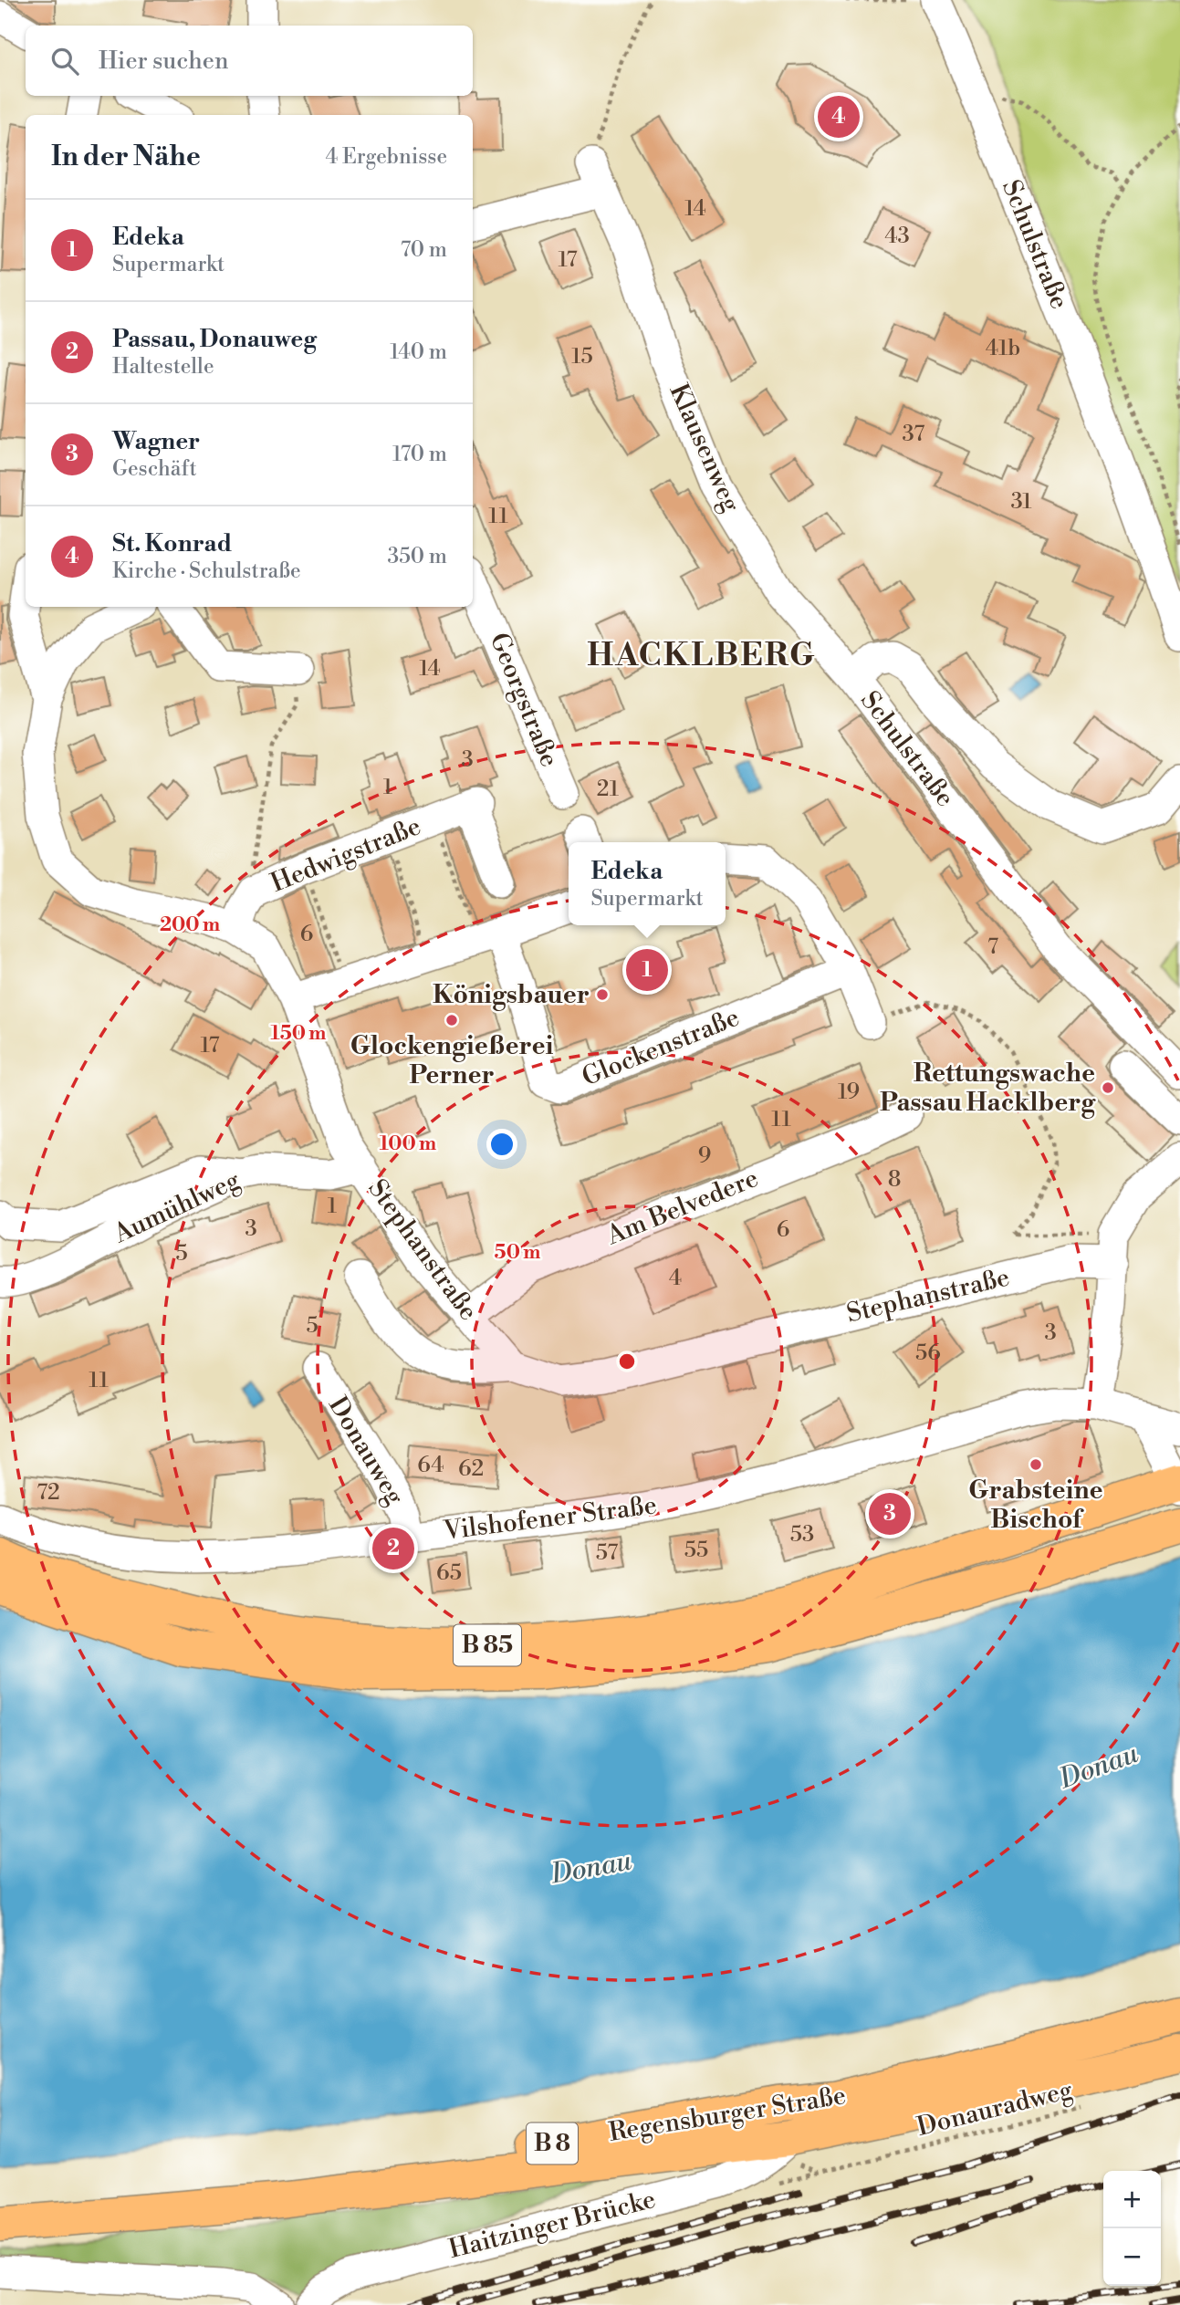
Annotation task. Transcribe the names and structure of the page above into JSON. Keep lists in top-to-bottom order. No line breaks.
{"streets":{"main road":["B 85","Regensburger Straße","B 8"],"street":["Schulstraße","Klausenweg","Georgstraße","Hedwigstraße","Glockenstraße","Aumühlweg","Am Belvedere","Stephanstraße","Donauweg","Vilshofener Straße","Haitzinger Brücke"],"path":["Donauradweg"]},"crossings":[["Schulstraße","Klausenweg"],["Hedwigstraße","Stephanstraße"],["Aumühlweg","Stephanstraße"],["Am Belvedere","Stephanstraße"],["Donauweg","Vilshofener Straße"],["Regensburger Straße","B 8"],["Regensburger Straße","Haitzinger Brücke"],["B 8","Haitzinger Brücke"]],"districts":["HACKLBERG"],"water":["Donau"],"places":["Königsbauer","Glockengießerei Perner","Rettungswache Passau Hacklberg","Grabsteine Bischof"],"house_numbers":["14","43","17","41b","15","37","31","11","14","3","1","21","6","7","17","19","11","9","8","1","3","6","5","4","5","3","56","11","64","62","72","53","55","57","65"],"page":{"search":"Hier suchen","pins":["4","1","3","2"],"heading":["In der Nähe","4 Ergebnisse"],"list":[{"mark":"1","name":"Edeka","note":"Supermarkt","value":"70 m"},{"mark":"2","name":"Passau, Donauweg","note":"Haltestelle","value":"140 m"},{"mark":"3","name":"Wagner","note":"Geschäft","value":"170 m"},{"mark":"4","name":"St. Konrad","note":"Kirche · Schulstraße","value":"350 m"}],"popup":["Edeka","Supermarkt"],"map_buttons":["+","−"]},"rings":["200 m","150 m","100 m","50 m"]}
